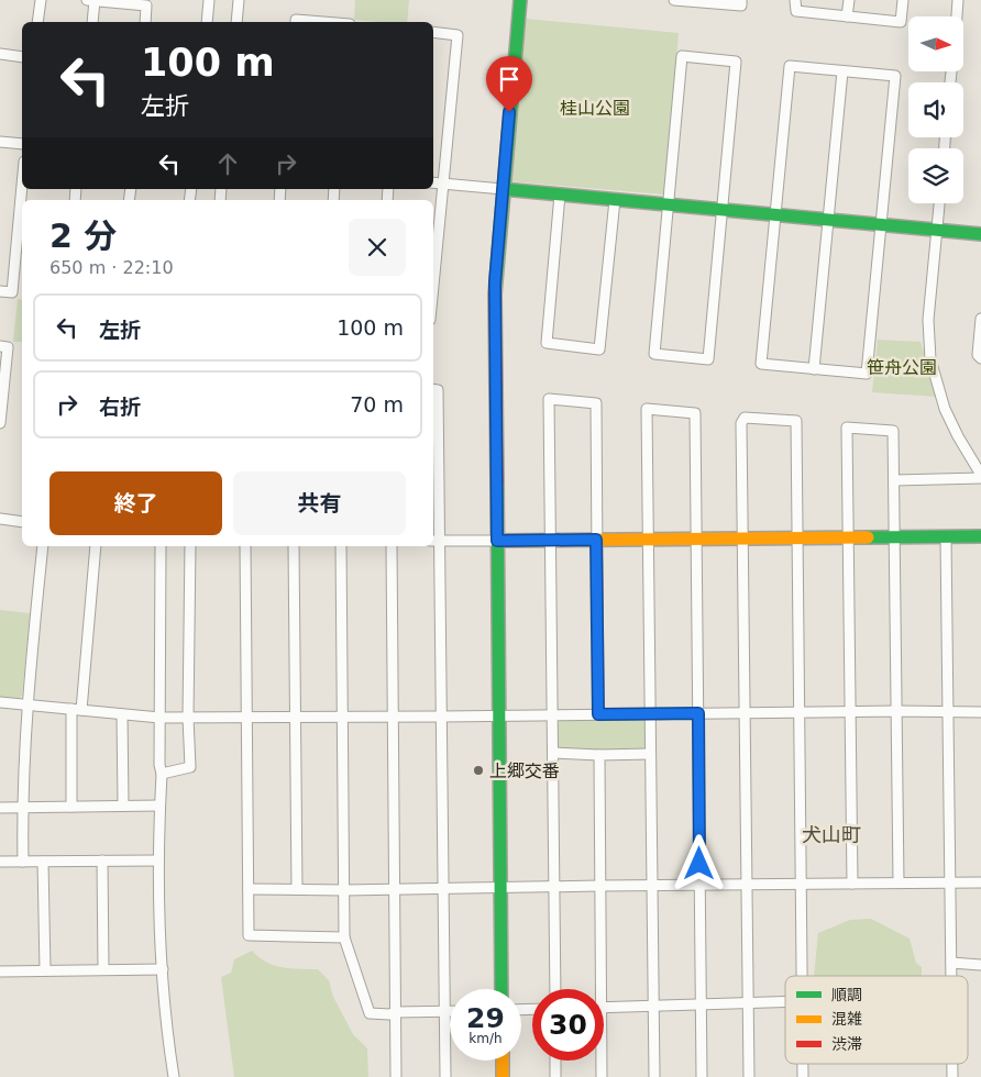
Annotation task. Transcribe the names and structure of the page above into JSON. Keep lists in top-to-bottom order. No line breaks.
{"districts":["犬山町"],"parks":["桂山公園","笹舟公園"],"places":["上郷交番"],"legend":["順調","混雑","渋滞"],"north":"right","page":{"turn":["100 m","左折"],"heading":["2 分","650 m · 22:10"],"list":[{"name":"左折","value":"100 m"},{"name":"右折","value":"70 m"}],"buttons":["終了","共有"],"speed":"29 km/h","limit":"30"}}
